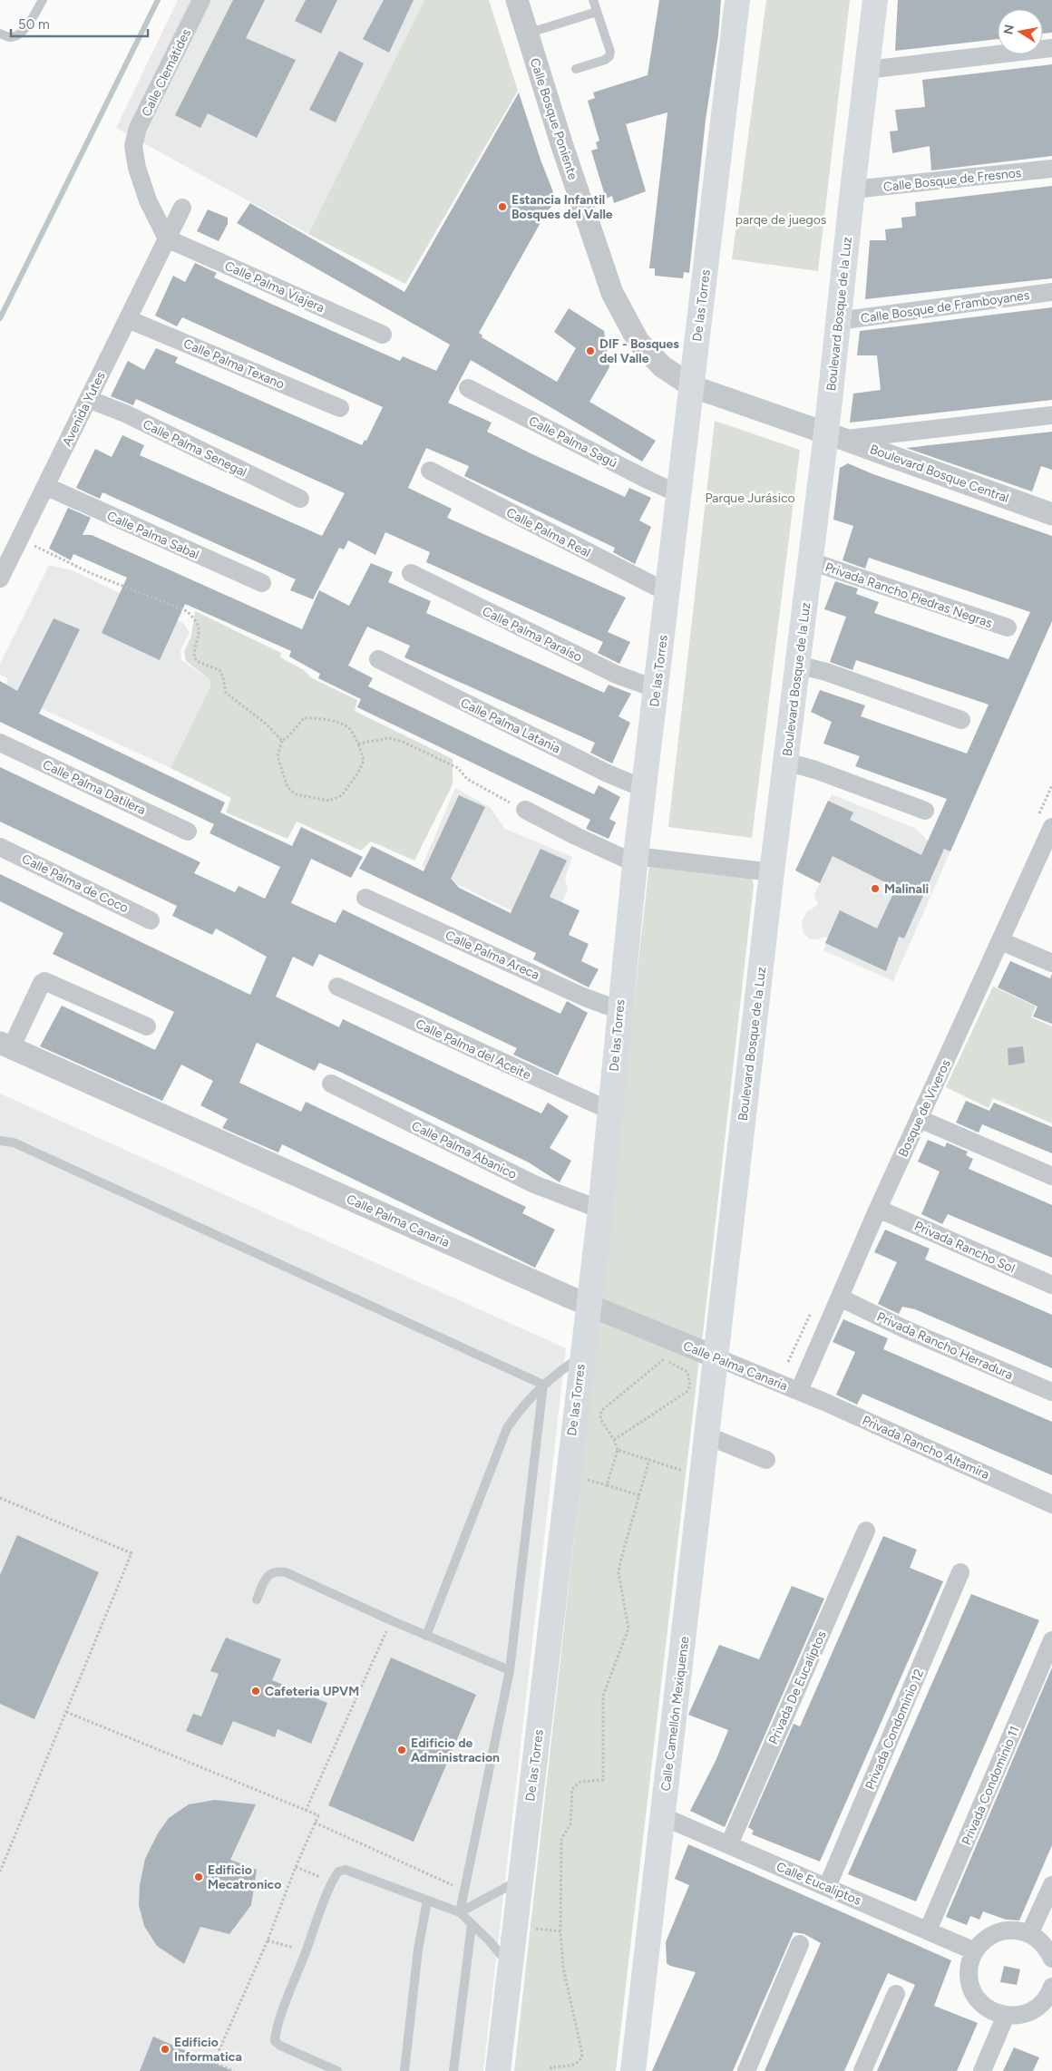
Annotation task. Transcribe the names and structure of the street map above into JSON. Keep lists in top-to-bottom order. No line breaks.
{"streets":{"main road":["De las Torres","Boulevard Bosque de la Luz","Calle Camellón Mexiquense"],"street":["Calle Clemátides","Calle Bosque Poniente","Calle Bosque de Fresnos","Calle Palma Viajera","Calle Bosque de Framboyanes","Calle Palma Texano","Avenida Yutes","Calle Palma Sagú","Calle Palma Senegal","Boulevard Bosque Central","Calle Palma Real","Calle Palma Sabal","Privada Rancho Piedras Negras","Calle Palma Paraíso","Calle Palma Latania","Calle Palma Datilera","Calle Palma de Coco","Calle Palma Areca","Calle Palma del Aceite","Bosque de Viveros","Calle Palma Abanico","Calle Palma Canaria","Privada Rancho Sol","Privada Rancho Herradura","Privada Rancho Altamira","Privada De Eucaliptos","Privada Condominio 12","Privada Condominio 11","Calle Eucaliptos"]},"crossings":[["Calle Clemátides","Calle Palma Viajera"],["Calle Clemátides","Avenida Yutes"],["Calle Bosque Poniente","De las Torres"],["Calle Bosque Poniente","Boulevard Bosque de la Luz"],["Calle Bosque Poniente","Boulevard Bosque Central"],["Calle Bosque de Fresnos","Boulevard Bosque de la Luz"],["Calle Palma Viajera","Avenida Yutes"],["De las Torres","Calle Palma Sagú"],["De las Torres","Calle Palma Real"],["De las Torres","Calle Palma Paraíso"],["De las Torres","Calle Palma Latania"],["De las Torres","Calle Palma Areca"],["De las Torres","Calle Palma del Aceite"],["De las Torres","Calle Palma Abanico"],["De las Torres","Calle Palma Canaria"],["Calle Bosque de Framboyanes","Boulevard Bosque de la Luz"],["Boulevard Bosque de la Luz","Boulevard Bosque Central"],["Boulevard Bosque de la Luz","Privada Rancho Piedras Negras"],["Boulevard Bosque de la Luz","Calle Palma Canaria"],["Boulevard Bosque de la Luz","Calle Camellón Mexiquense"],["Calle Palma Texano","Avenida Yutes"],["Avenida Yutes","Calle Palma Senegal"],["Avenida Yutes","Calle Palma Sabal"],["Bosque de Viveros","Calle Palma Canaria"],["Bosque de Viveros","Privada Rancho Sol"],["Bosque de Viveros","Privada Rancho Herradura"],["Bosque de Viveros","Privada Rancho Altamira"],["Calle Palma Canaria","Privada Rancho Altamira"],["Calle Palma Canaria","Calle Camellón Mexiquense"],["Privada De Eucaliptos","Calle Eucaliptos"],["Calle Camellón Mexiquense","Calle Eucaliptos"],["Privada Condominio 12","Calle Eucaliptos"],["Privada Condominio 11","Calle Eucaliptos"]],"parks":["parqe de juegos","Parque Jurásico"],"places":["Estancia Infantil Bosques del Valle","DIF - Bosques del Valle","Malinali","Cafeteria UPVM","Edificio de Administracion","Edificio Mecatronico","Edificio Informatica"],"scale_bar":"50 m","north":"left"}
